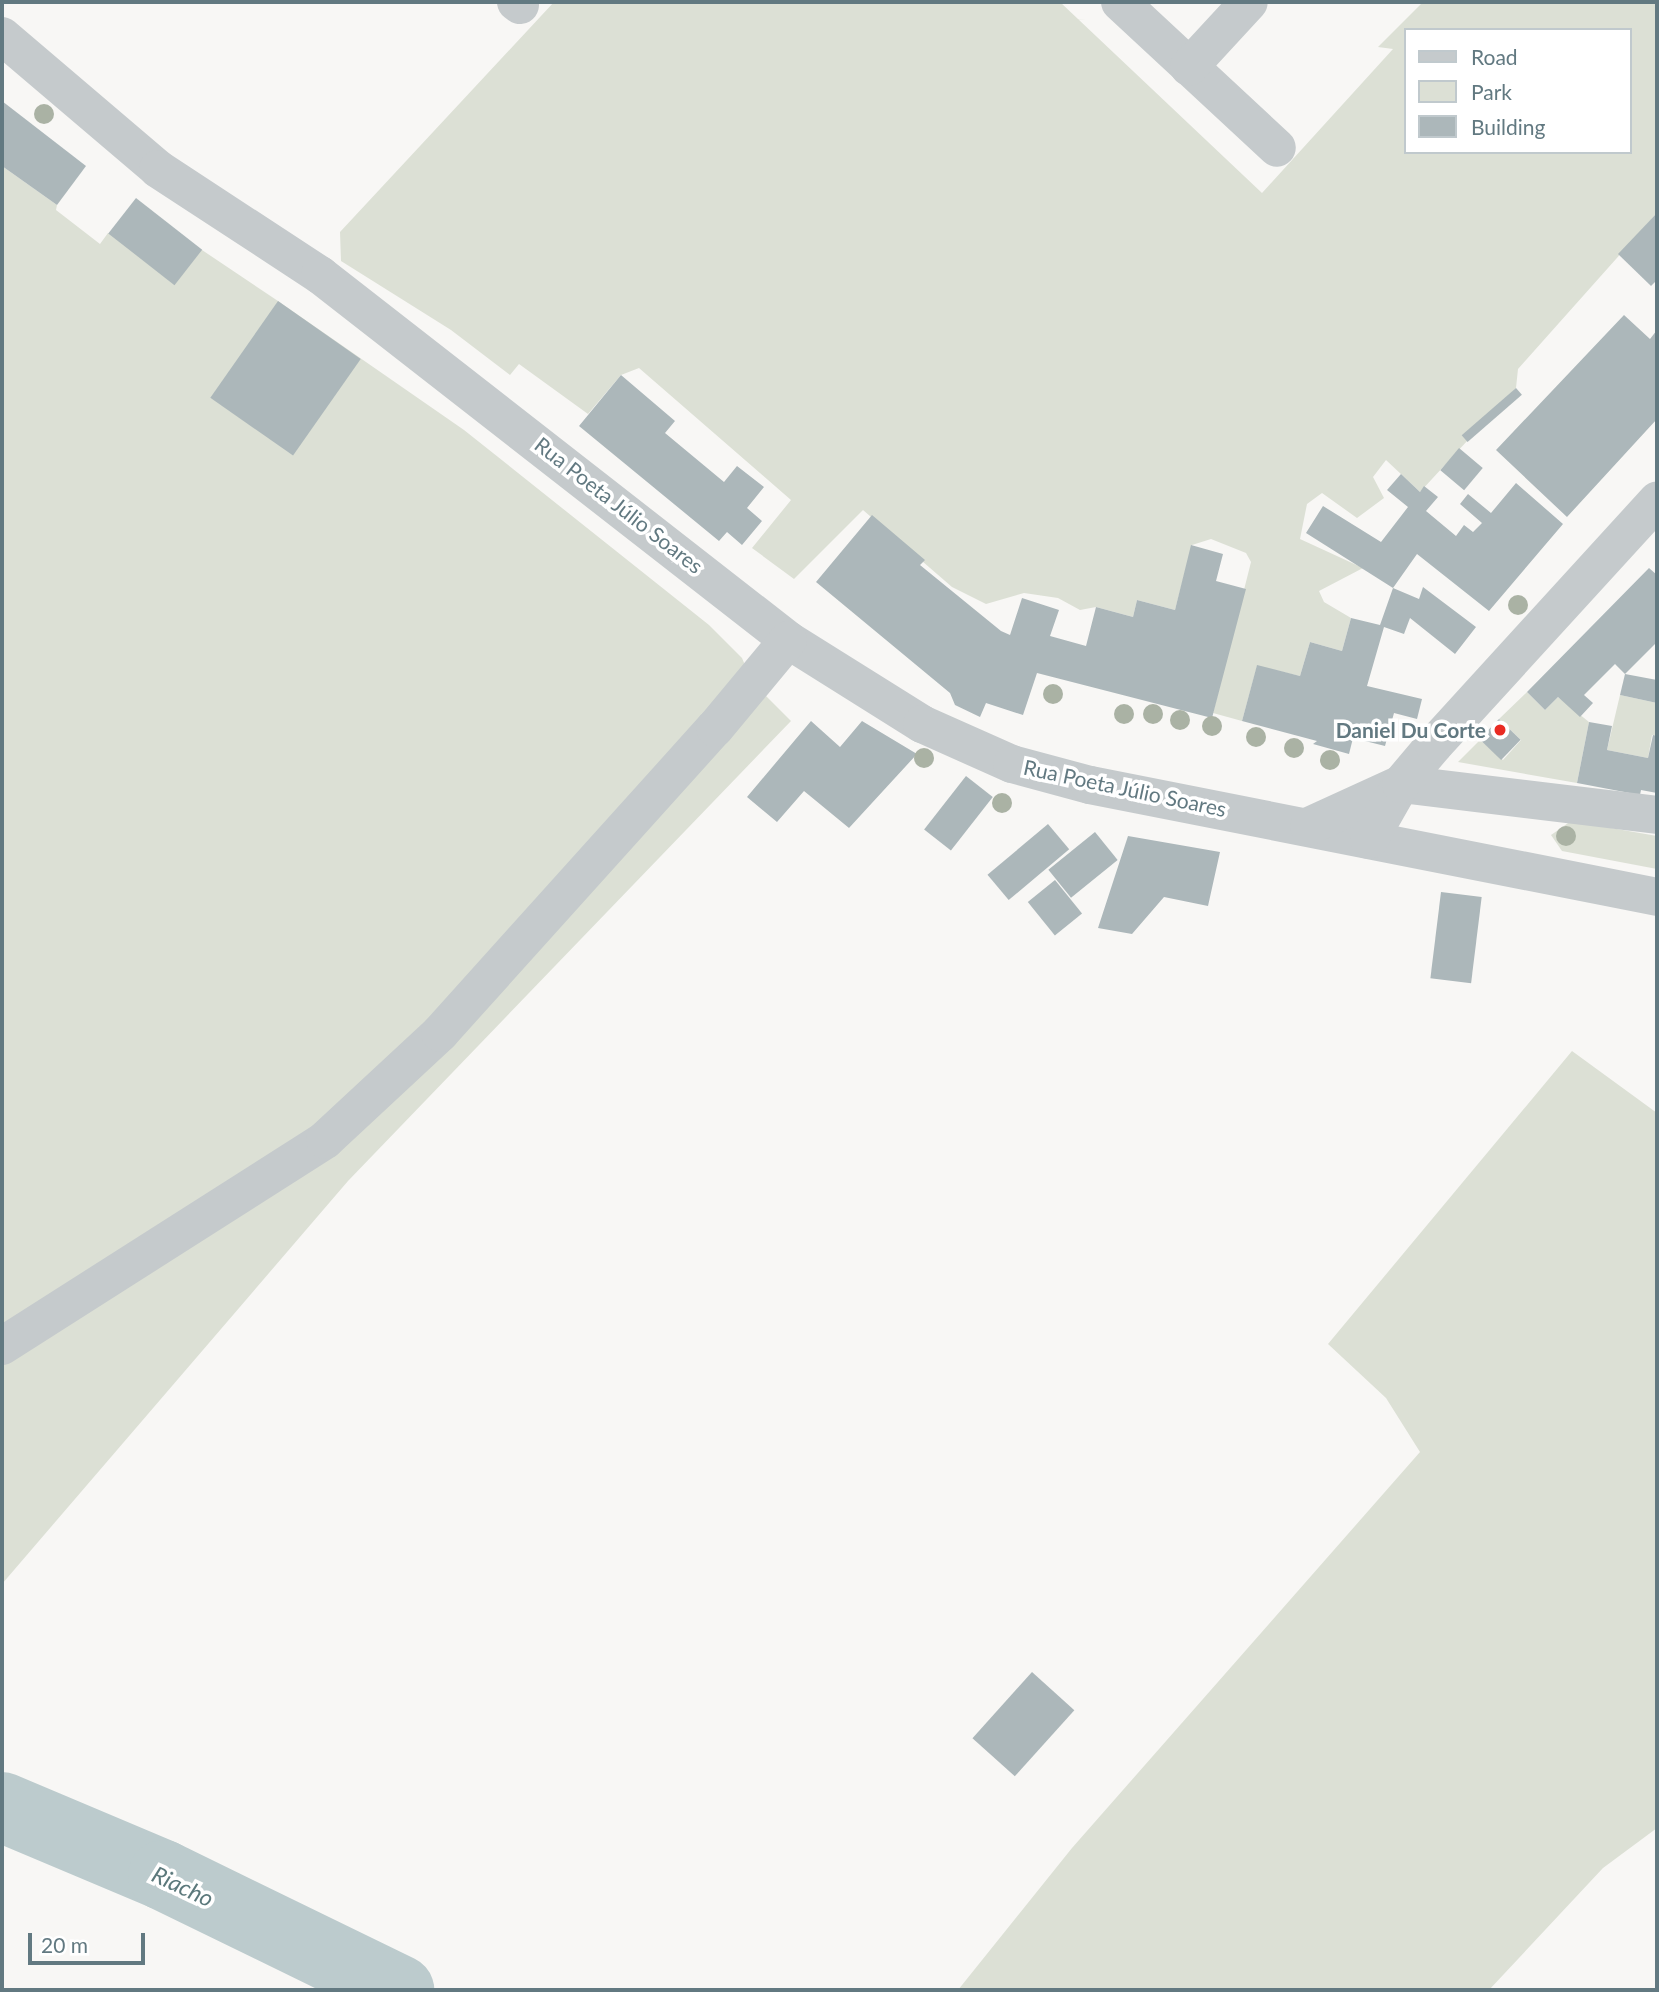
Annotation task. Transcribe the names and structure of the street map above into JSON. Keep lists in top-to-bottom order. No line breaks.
{"streets":{"street":["Rua Poeta Júlio Soares"]},"water":["Riacho"],"places":["Daniel Du Corte"],"legend":["Road","Park","Building"],"scale_bar":"20 m"}
